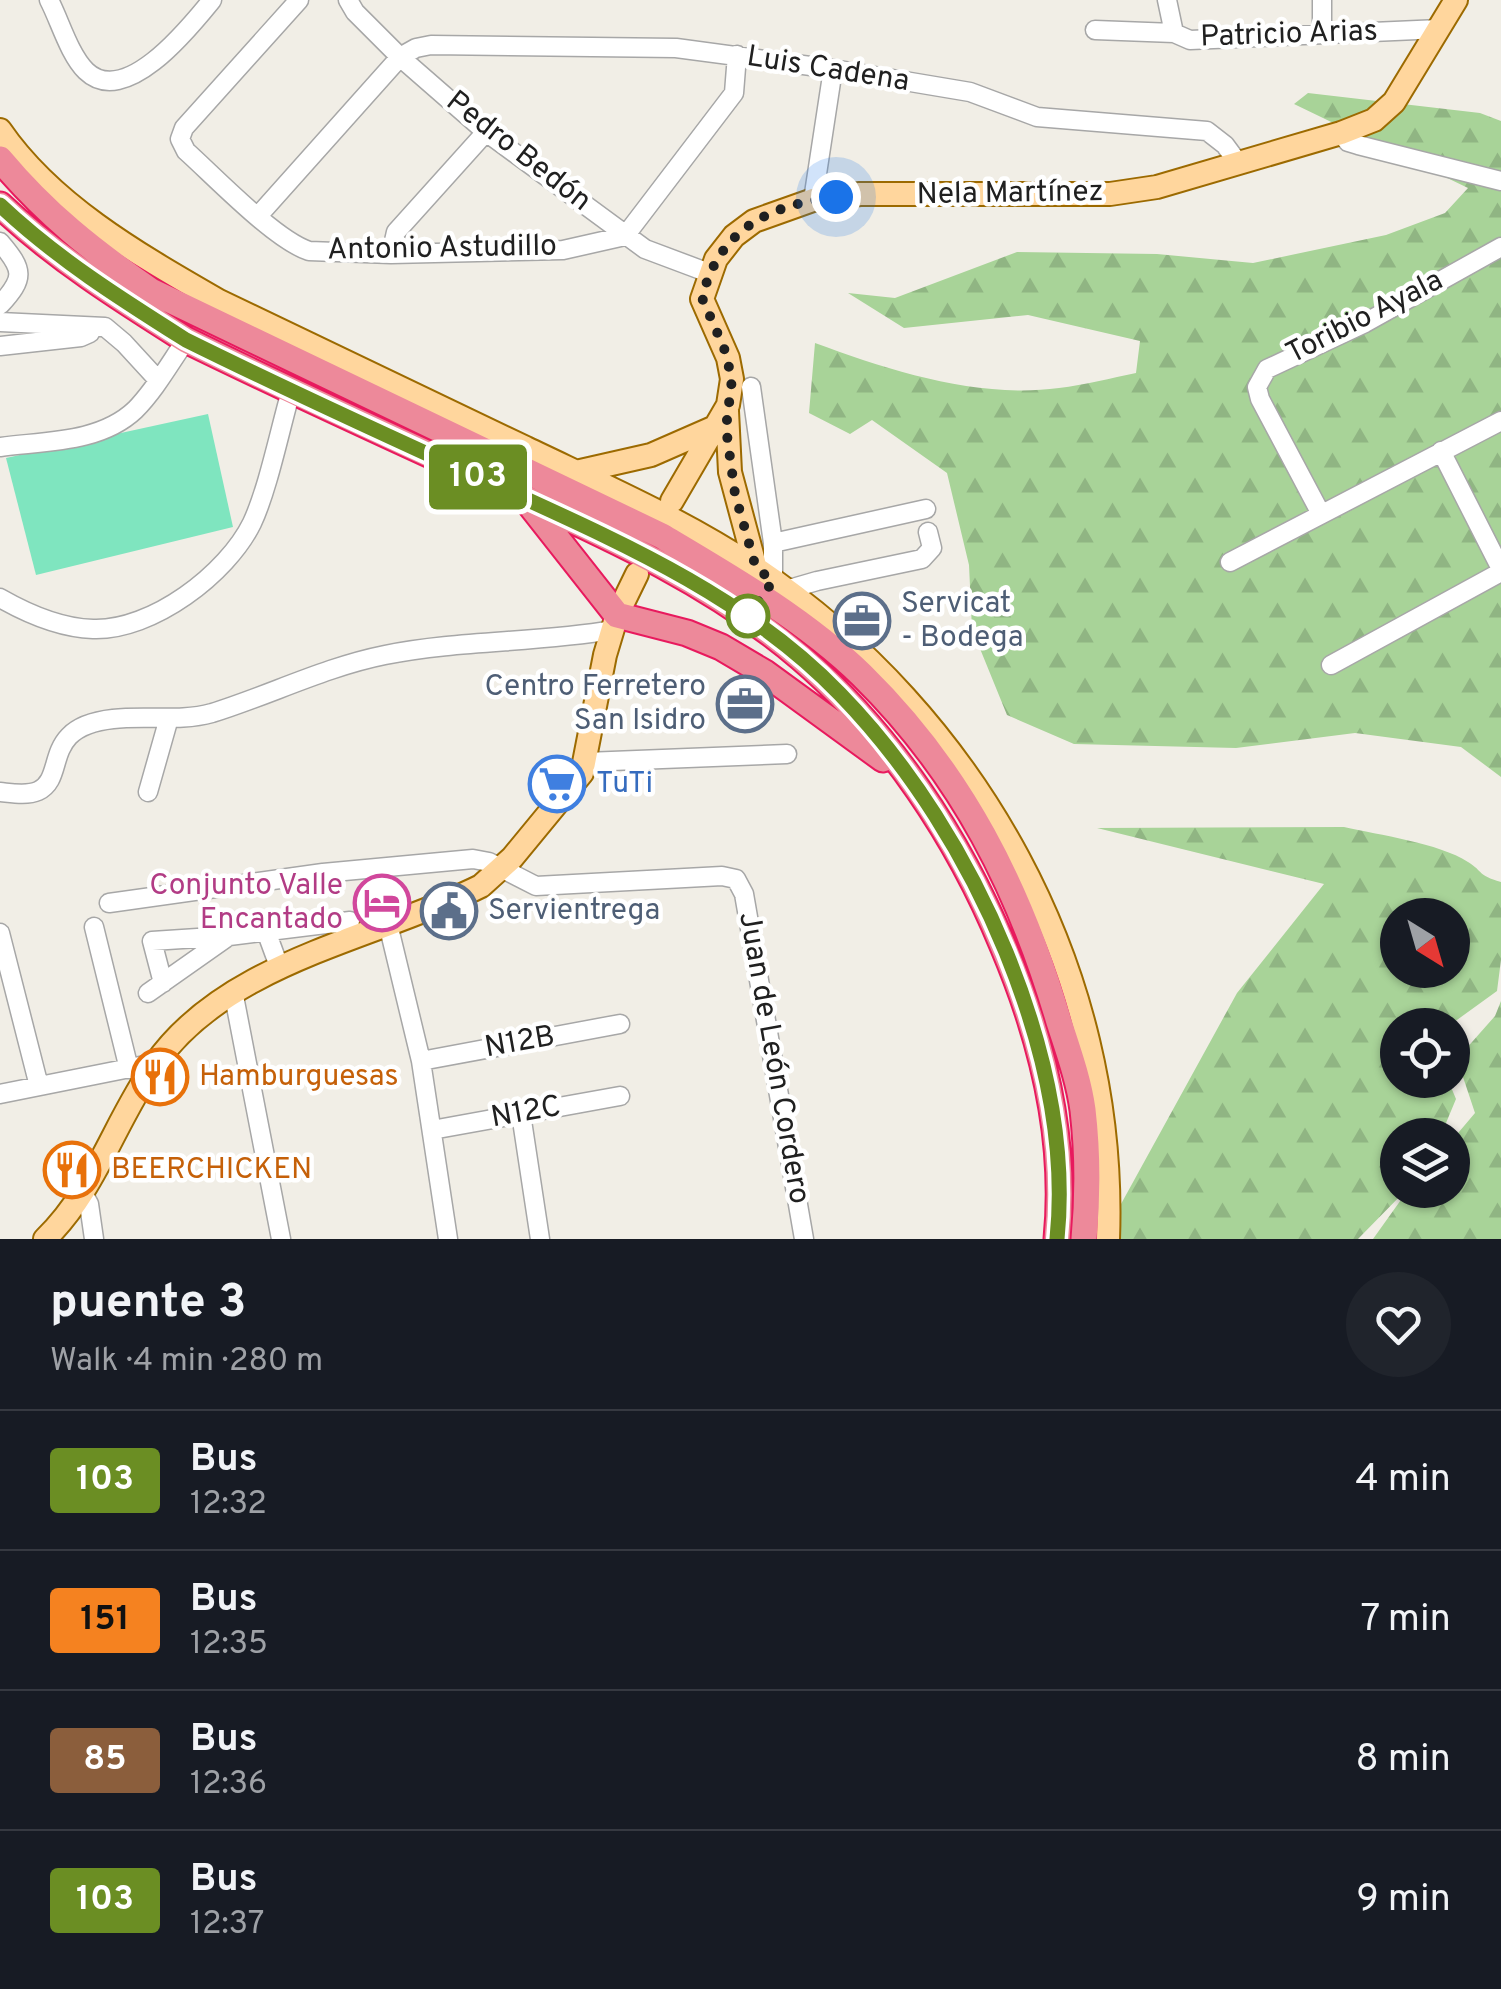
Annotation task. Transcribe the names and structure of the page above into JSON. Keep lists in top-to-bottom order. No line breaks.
{"streets":{"main road":["Nela Martínez"],"street":["Patricio Arias","Luis Cadena","Pedro Bedón","Antonio Astudillo","Toribio Ayala","N12B","Juan de León Cordero","N12C"]},"crossings":[["Patricio Arias","Nela Martínez"],["Luis Cadena","Pedro Bedón"],["Luis Cadena","Nela Martínez"],["Pedro Bedón","Nela Martínez"],["Pedro Bedón","Antonio Astudillo"]],"places":{"office":["Servicat - Bodega","Centro Ferretero San Isidro"],"supermarket":["TuTi"],"hotel":["Conjunto Valle Encantado"],"public building":["Servientrega"],"restaurant":["Hamburguesas","BEERCHICKEN"]},"lines":["bus line 103"],"north":"bottom right","page":{"on_map":"103","heading":["puente 3","Walk · 4 min · 280 m"],"list":[{"mark":"103","name":"Bus","note":"12:32","value":"4 min"},{"mark":"151","name":"Bus","note":"12:35","value":"7 min"},{"mark":"85","name":"Bus","note":"12:36","value":"8 min"},{"mark":"103","name":"Bus","note":"12:37","value":"9 min"}]}}
